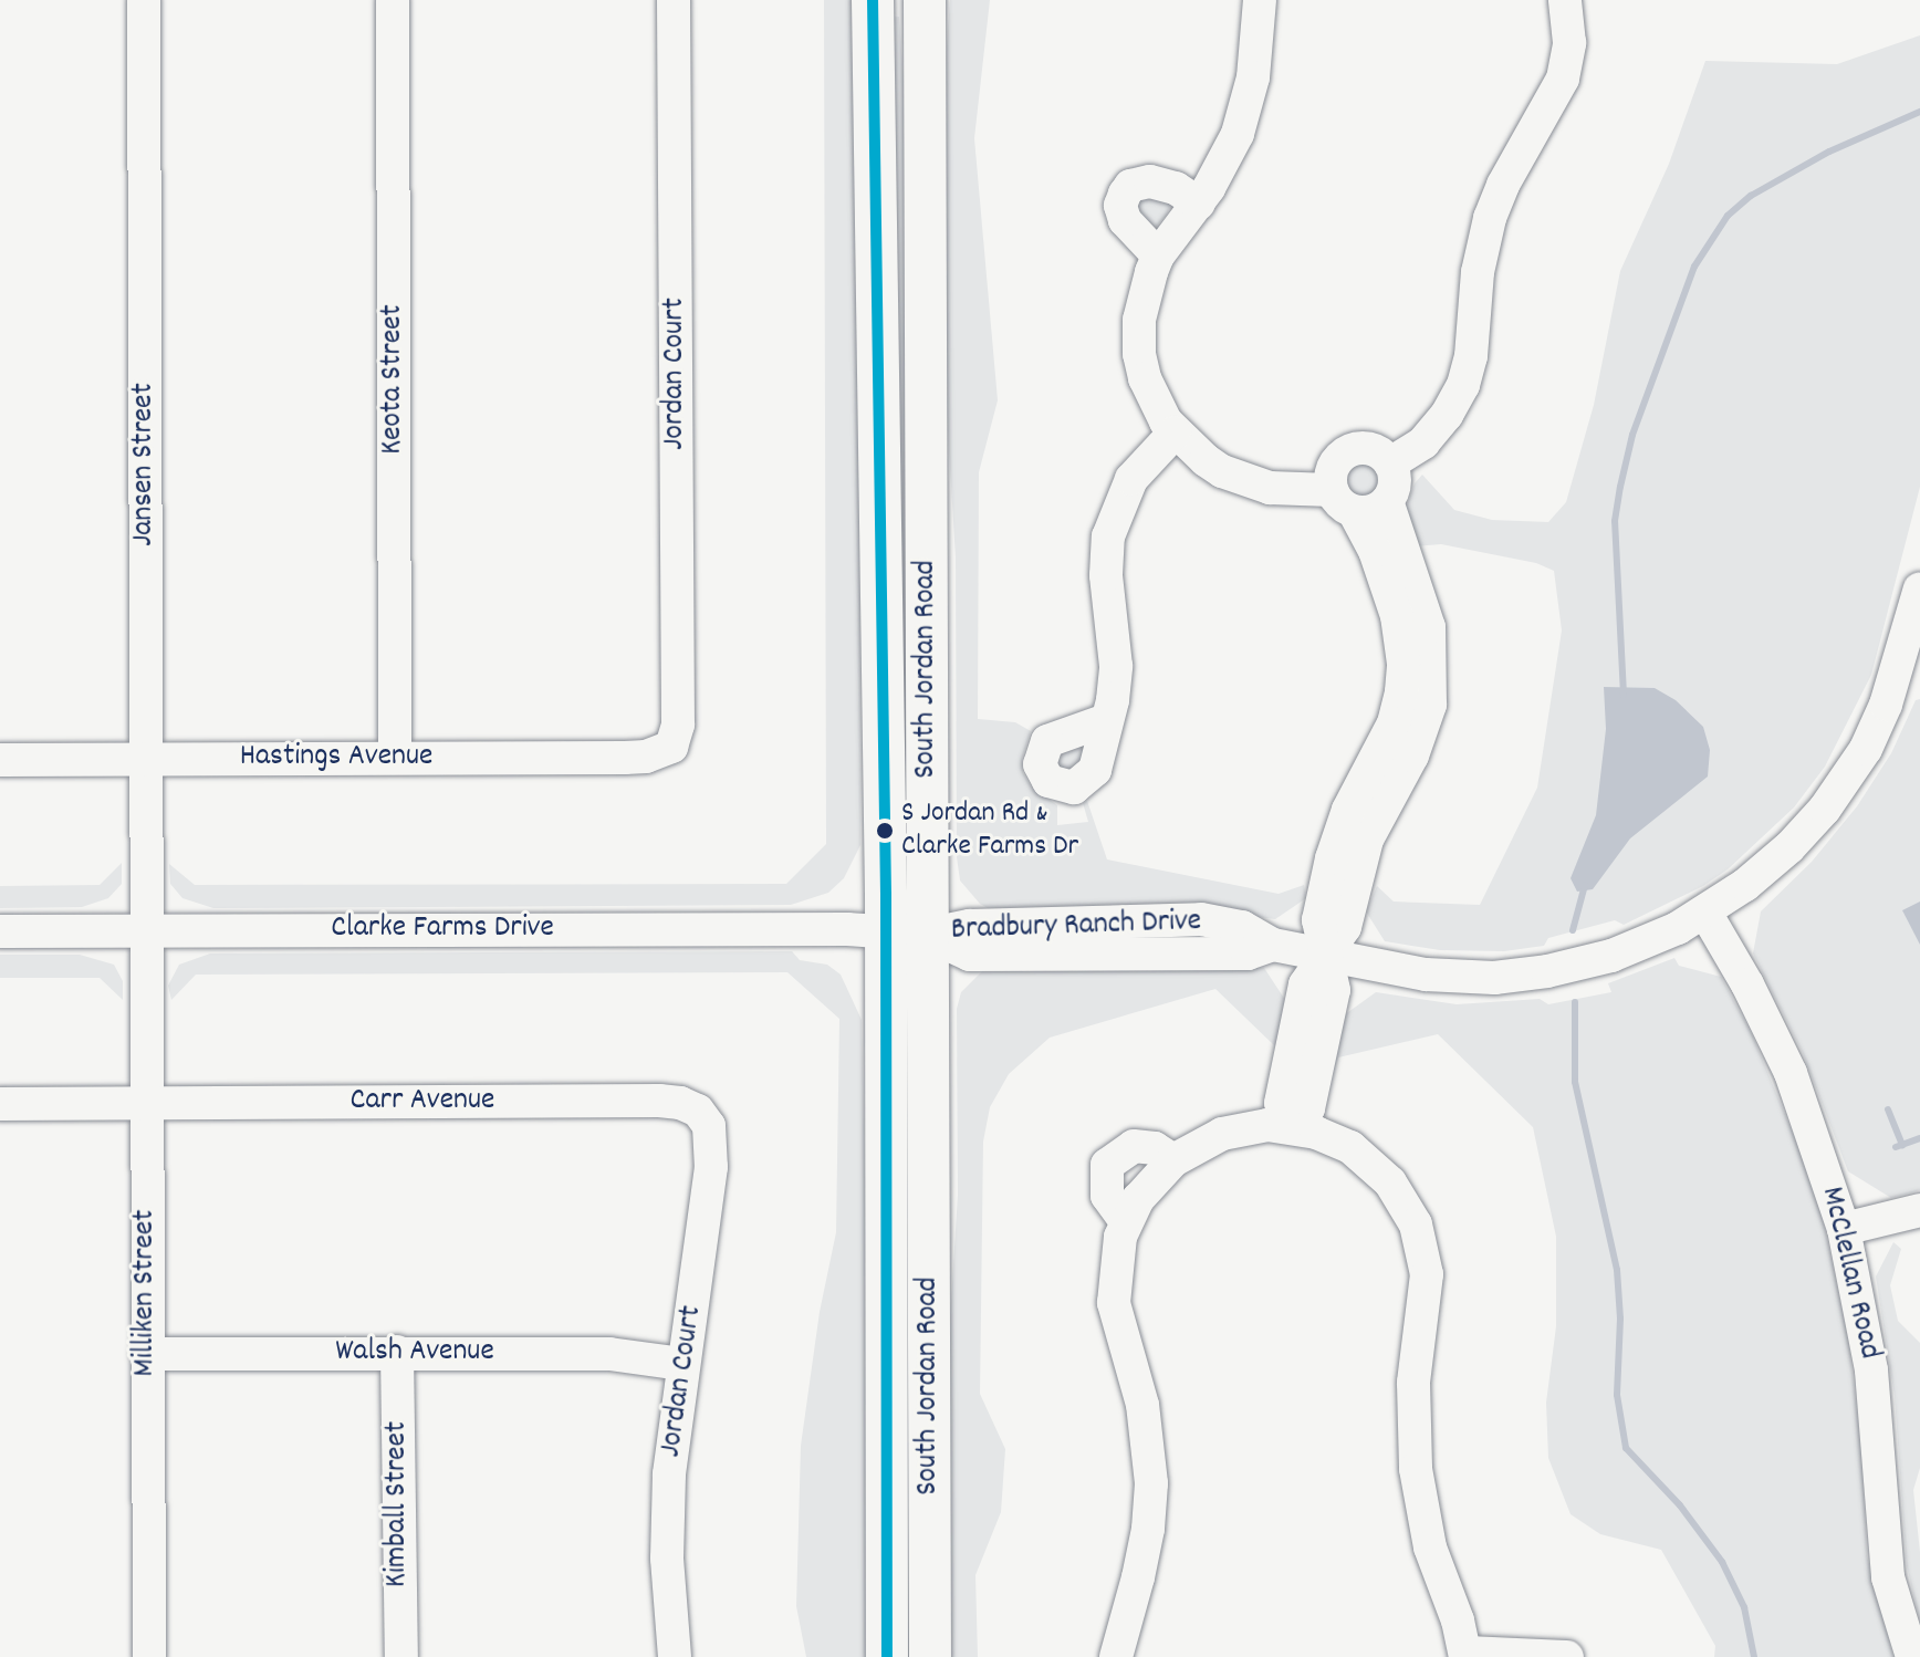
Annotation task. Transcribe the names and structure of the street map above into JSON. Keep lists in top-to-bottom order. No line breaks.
{"streets":{"main road":["South Jordan Road"],"street":["Jordan Court","Keota Street","Jansen Street","Hastings Avenue","Bradbury Ranch Drive","Clarke Farms Drive","Carr Avenue","McClellan Road","Milliken Street","Walsh Avenue","Kimball Street"]},"crossings":[["Jordan Court","Hastings Avenue"],["Jordan Court","Carr Avenue"],["Jordan Court","Walsh Avenue"],["Keota Street","Hastings Avenue"],["Jansen Street","Hastings Avenue"],["Jansen Street","Clarke Farms Drive"],["Jansen Street","Milliken Street"],["South Jordan Road","Bradbury Ranch Drive"],["South Jordan Road","Clarke Farms Drive"],["Bradbury Ranch Drive","Clarke Farms Drive"],["Bradbury Ranch Drive","McClellan Road"],["Clarke Farms Drive","Milliken Street"],["Carr Avenue","Milliken Street"],["Milliken Street","Walsh Avenue"],["Walsh Avenue","Kimball Street"]],"places":["S Jordan Rd & Clarke Farms Dr"]}
